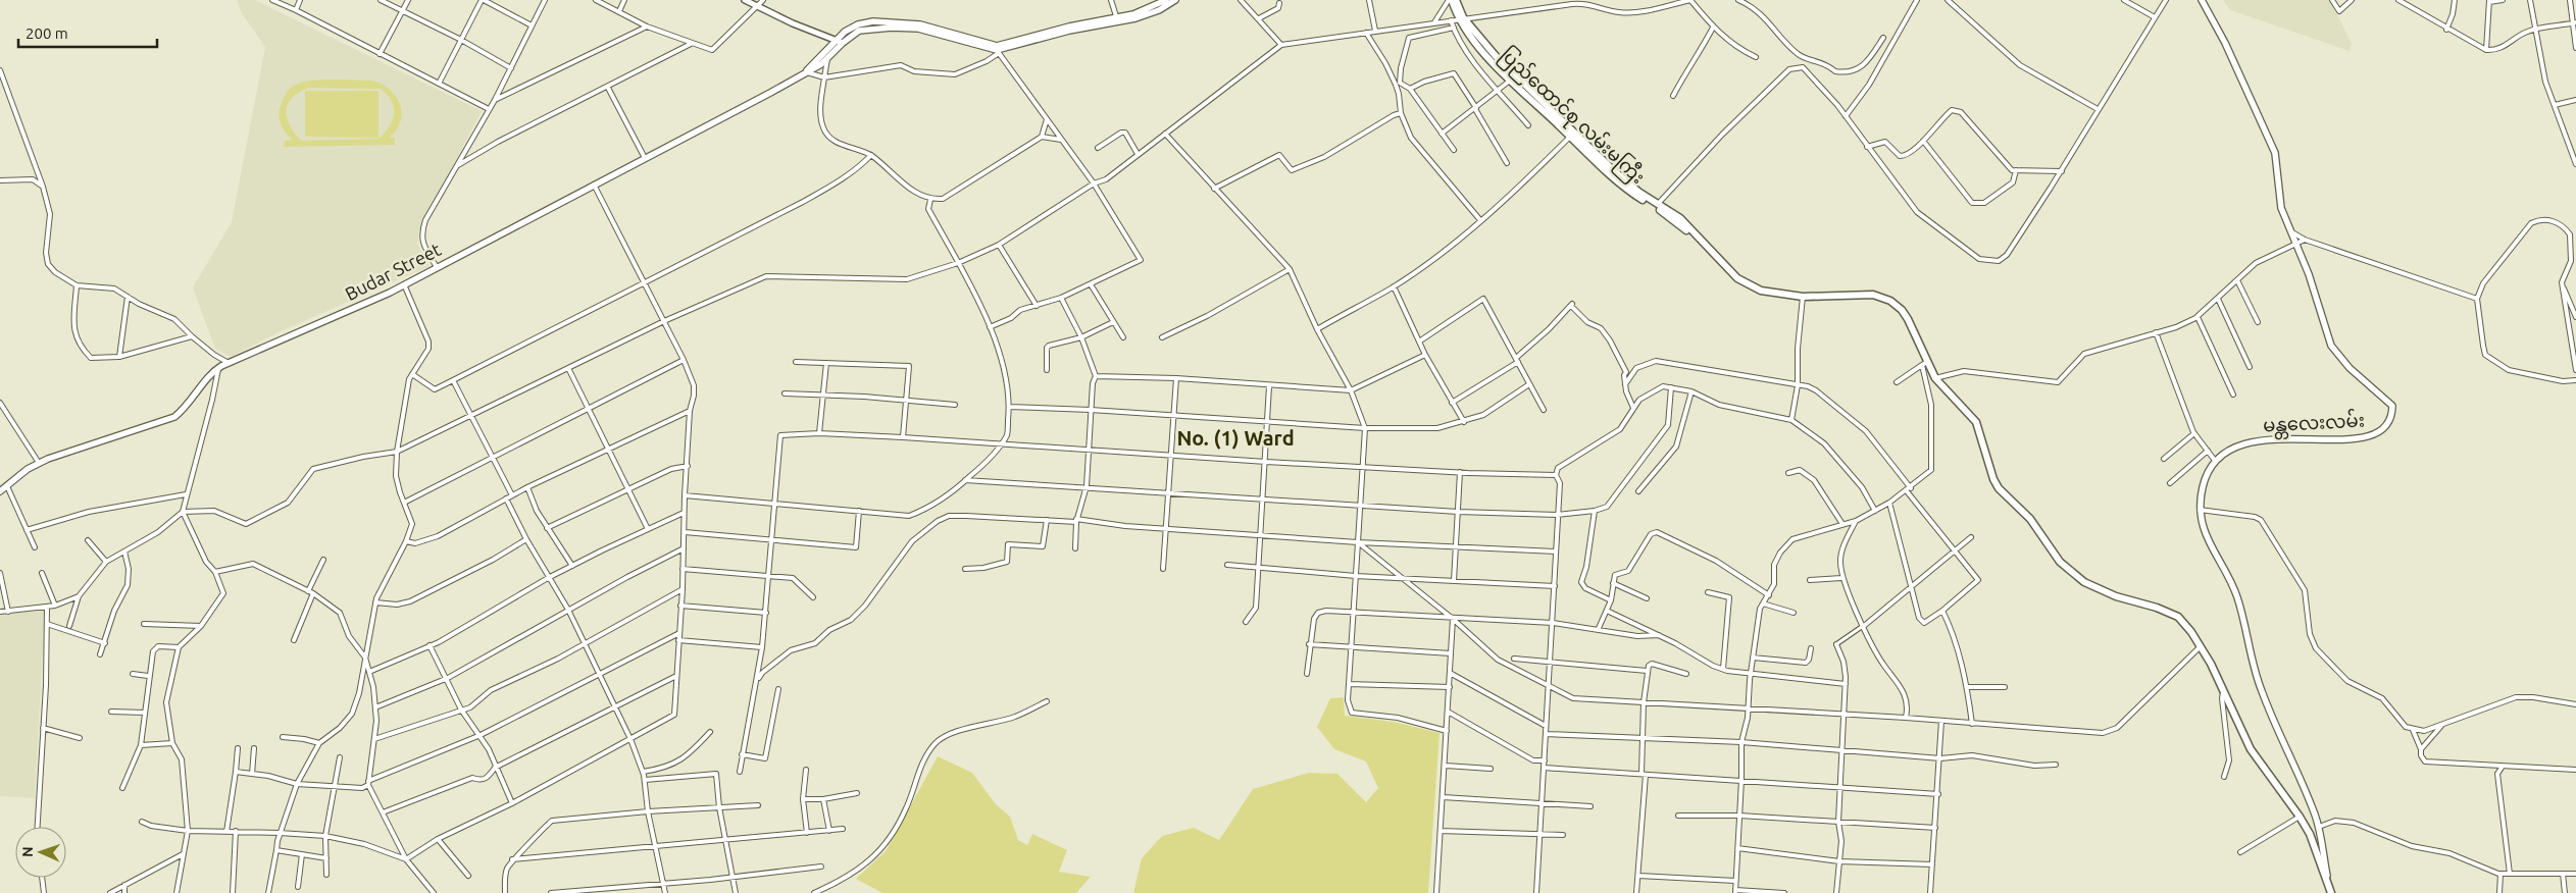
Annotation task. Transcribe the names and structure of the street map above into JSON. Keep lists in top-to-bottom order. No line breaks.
{"streets":{"main road":["ပြည်ထောင်စု လမ်းမကြီး","Budar Street","မန္တလေးလမ်း"]},"districts":["No. (1) Ward"],"scale_bar":"200 m","north":"left"}
